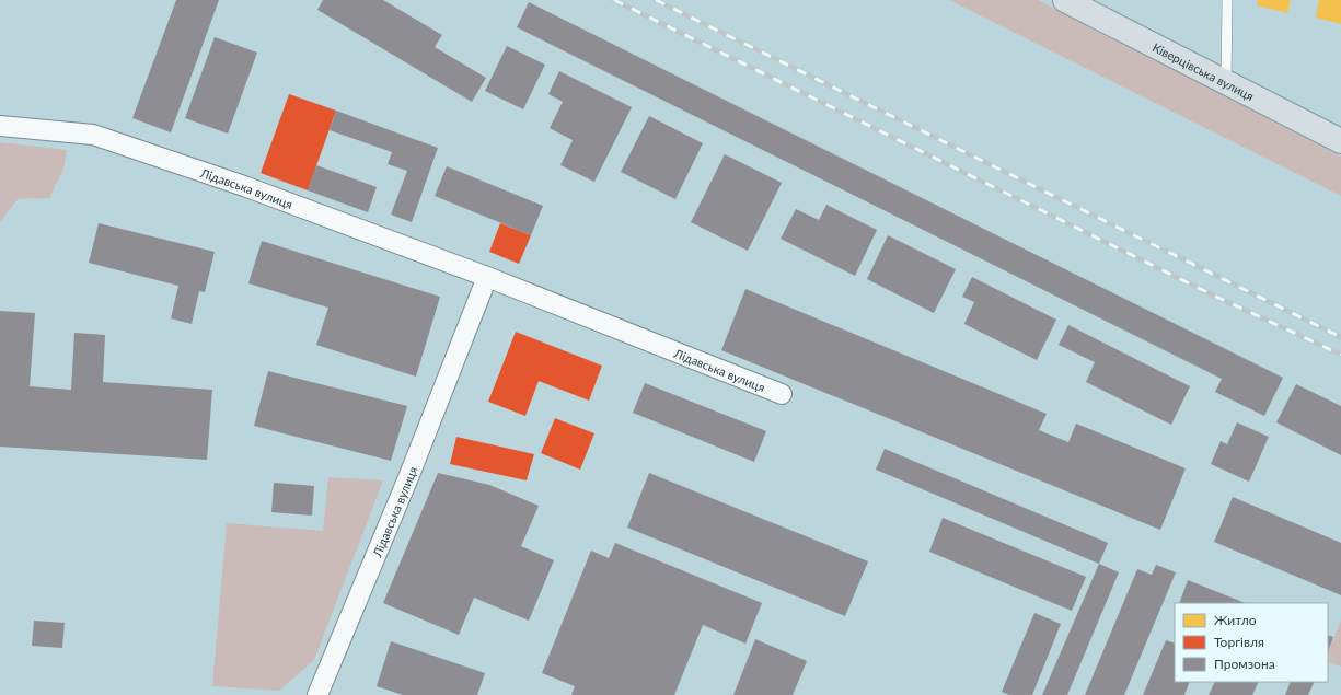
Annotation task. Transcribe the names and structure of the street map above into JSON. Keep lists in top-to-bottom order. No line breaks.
{"streets":{"main road":["Ківерцівська вулиця"],"street":["Лідавська вулиця"]},"legend":["Житло","Торгівля","Промзона"]}
